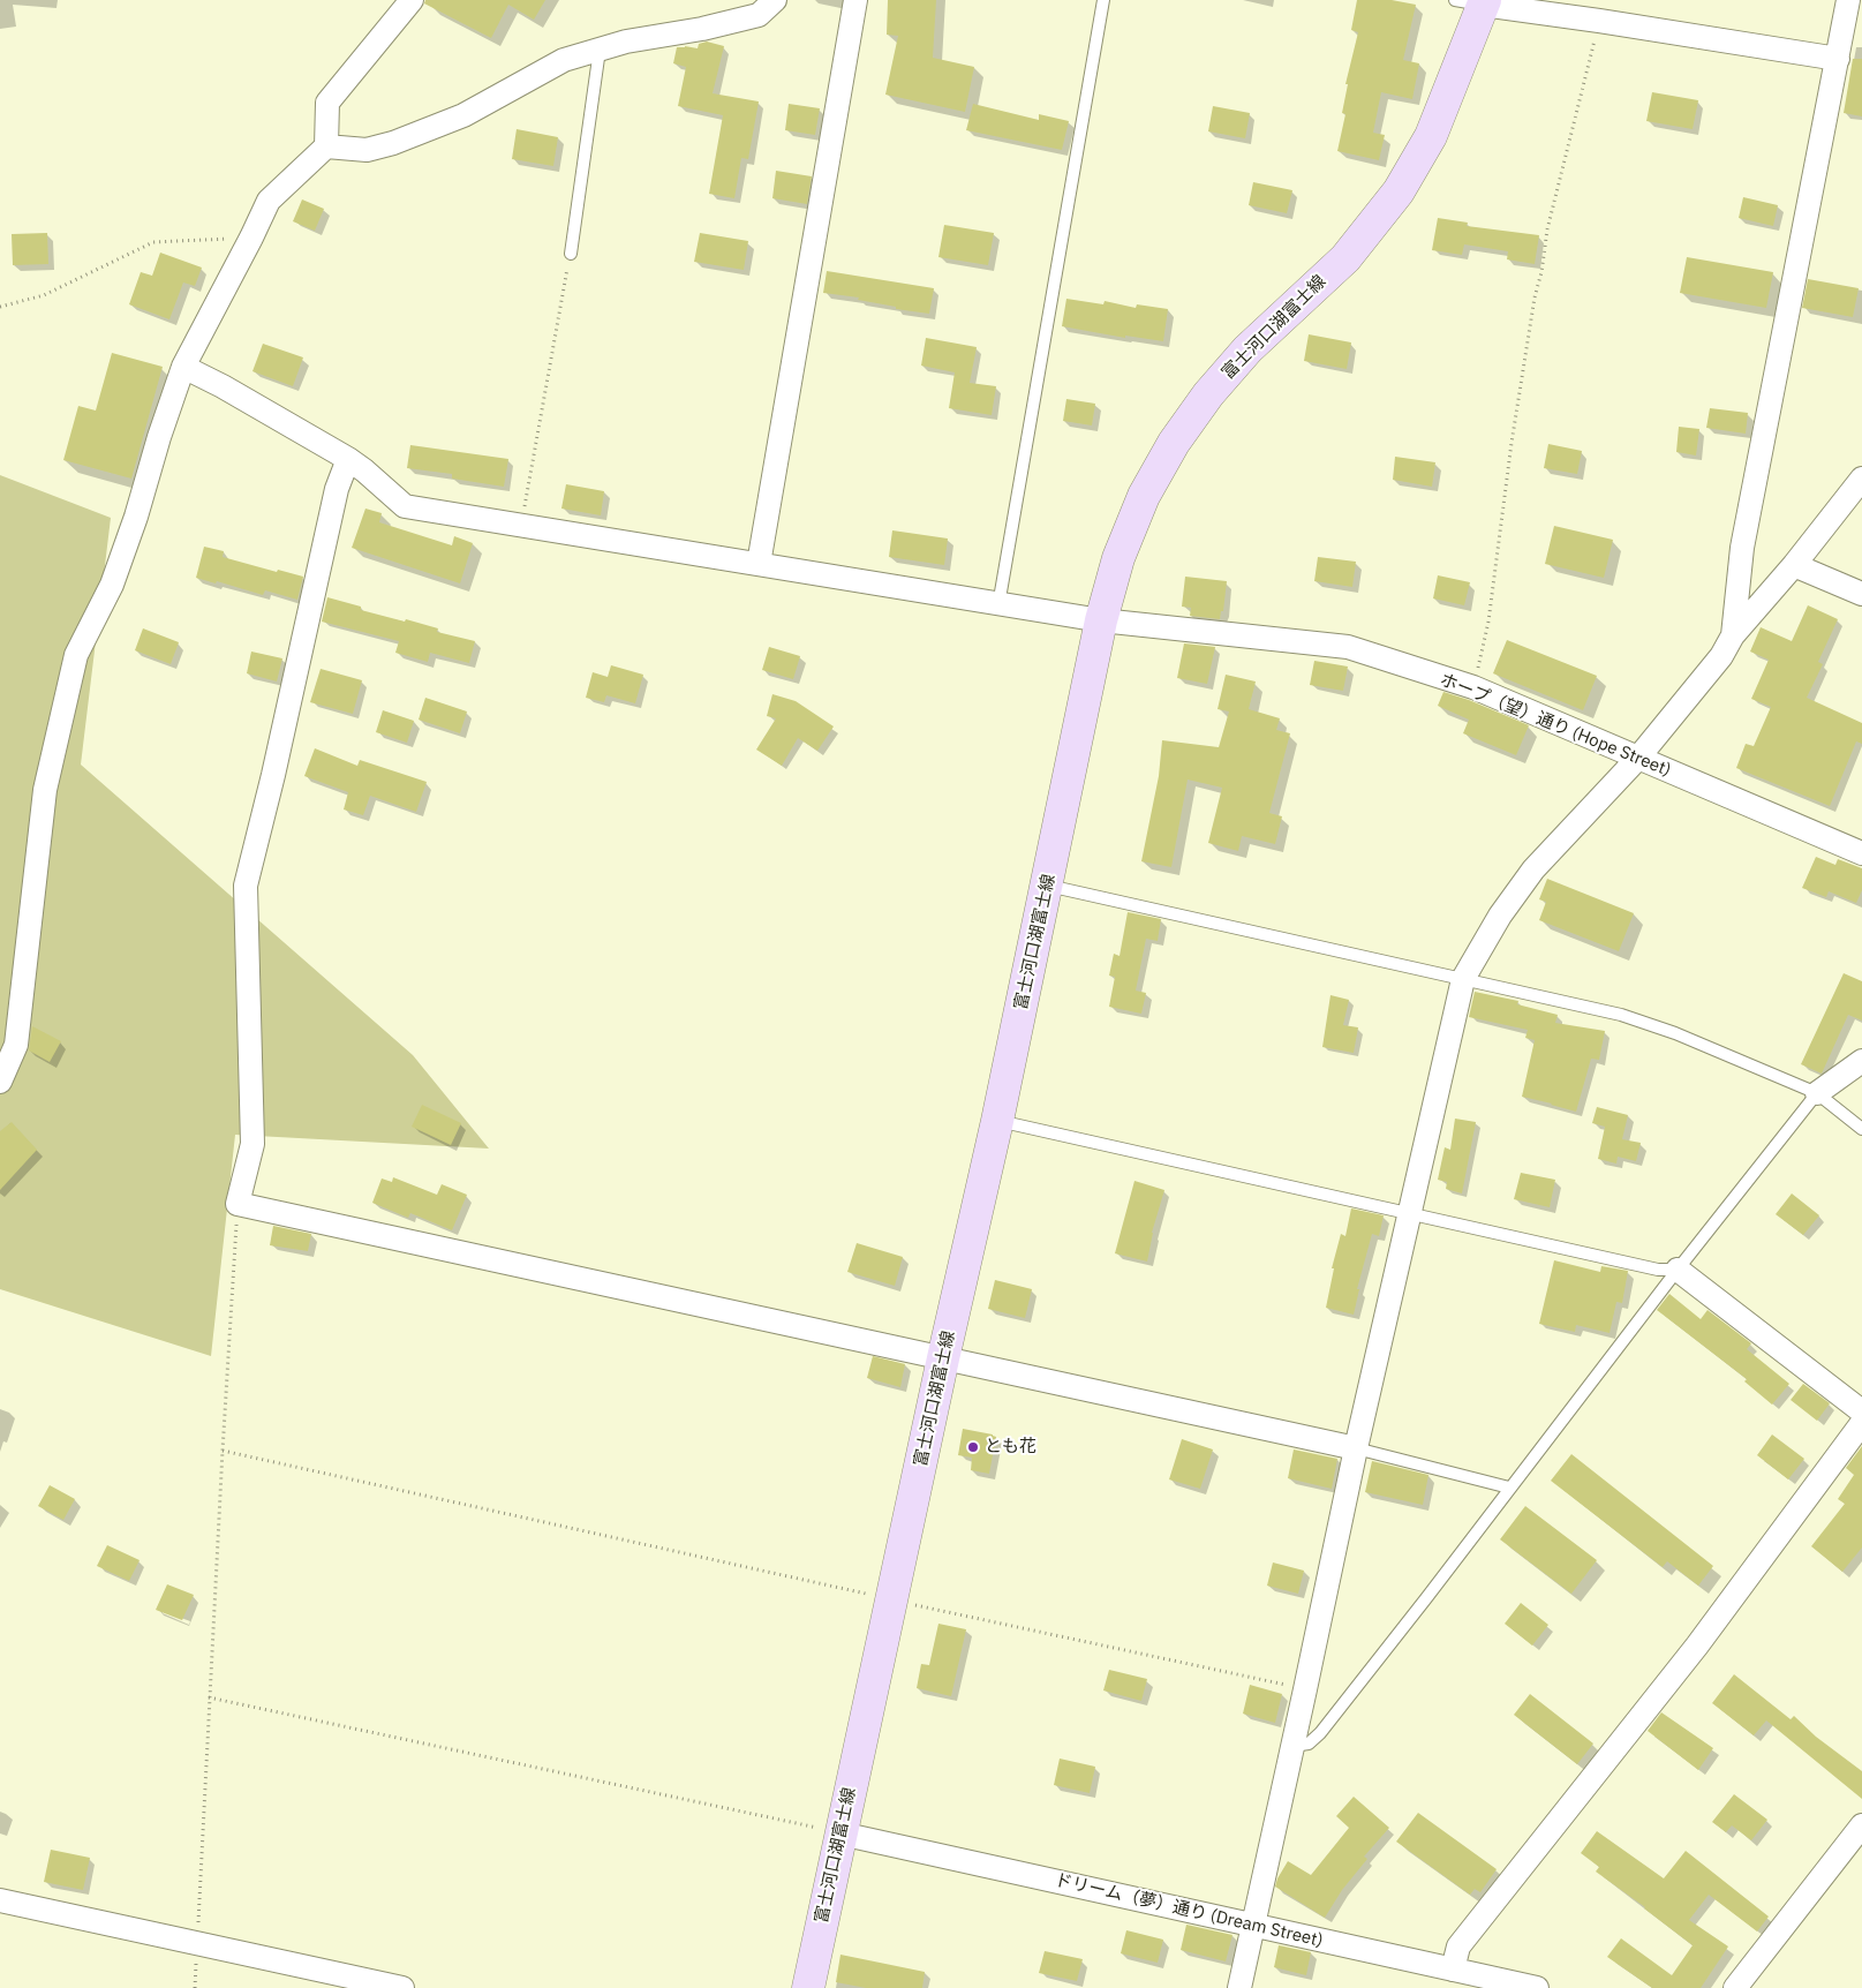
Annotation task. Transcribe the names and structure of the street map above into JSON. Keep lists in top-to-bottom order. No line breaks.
{"streets":{"main road":["富士河口湖富士線"],"street":["ホープ（望）通り (Hope Street)","ドリーム（夢）通り (Dream Street)"]},"crossings":[["富士河口湖富士線","ホープ（望）通り (Hope Street)"],["富士河口湖富士線","ドリーム（夢）通り (Dream Street)"]],"places":["とも花"]}
